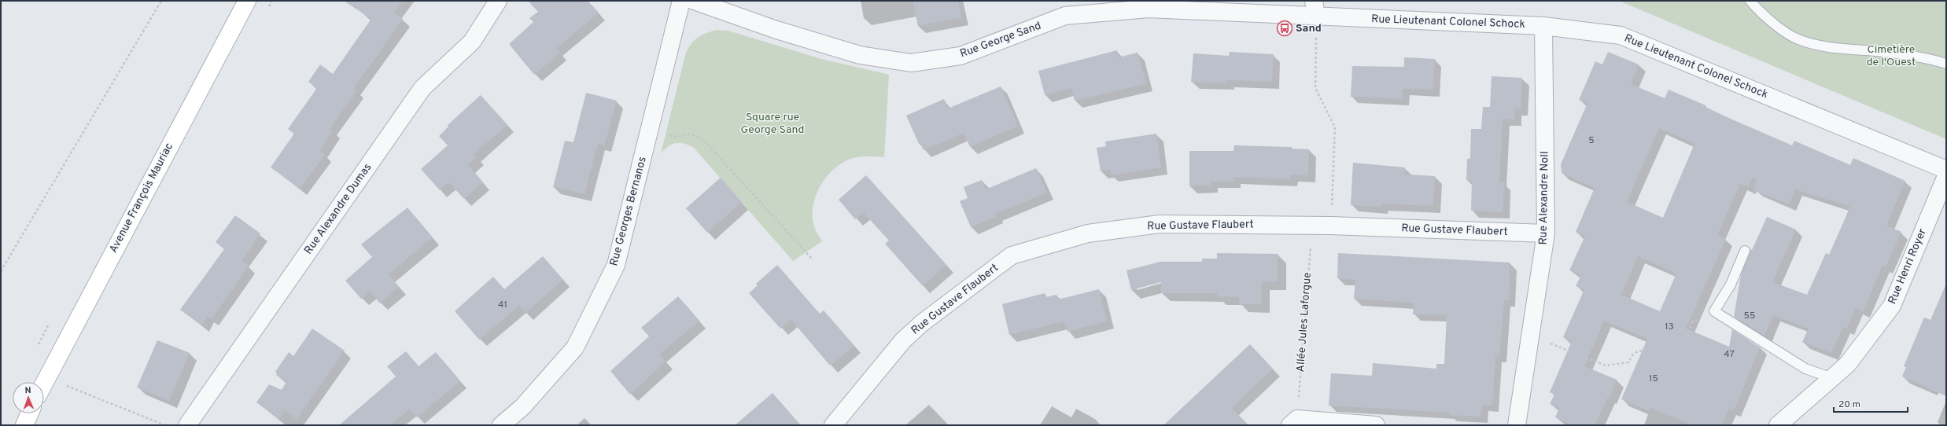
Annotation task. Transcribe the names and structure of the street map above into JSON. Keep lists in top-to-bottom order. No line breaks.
{"streets":{"street":["Rue Lieutenant Colonel Schock","Rue George Sand","Avenue François Mauriac","Rue Alexandre Noll","Rue Alexandre Dumas","Rue Georges Bernanos","Rue Gustave Flaubert","Rue Henri Royer"],"path":["Allée Jules Laforgue"]},"crossings":[["Rue Lieutenant Colonel Schock","Rue George Sand"],["Rue Lieutenant Colonel Schock","Rue Alexandre Noll"],["Rue Alexandre Noll","Rue Gustave Flaubert"],["Rue Gustave Flaubert","Allée Jules Laforgue"]],"parks":["Cimetière de l'Ouest","Square rue George Sand"],"places":{"bus stop":["Sand"]},"house_numbers":["5","41","55","13","47","15"],"scale_bar":"20 m","north":"top"}
